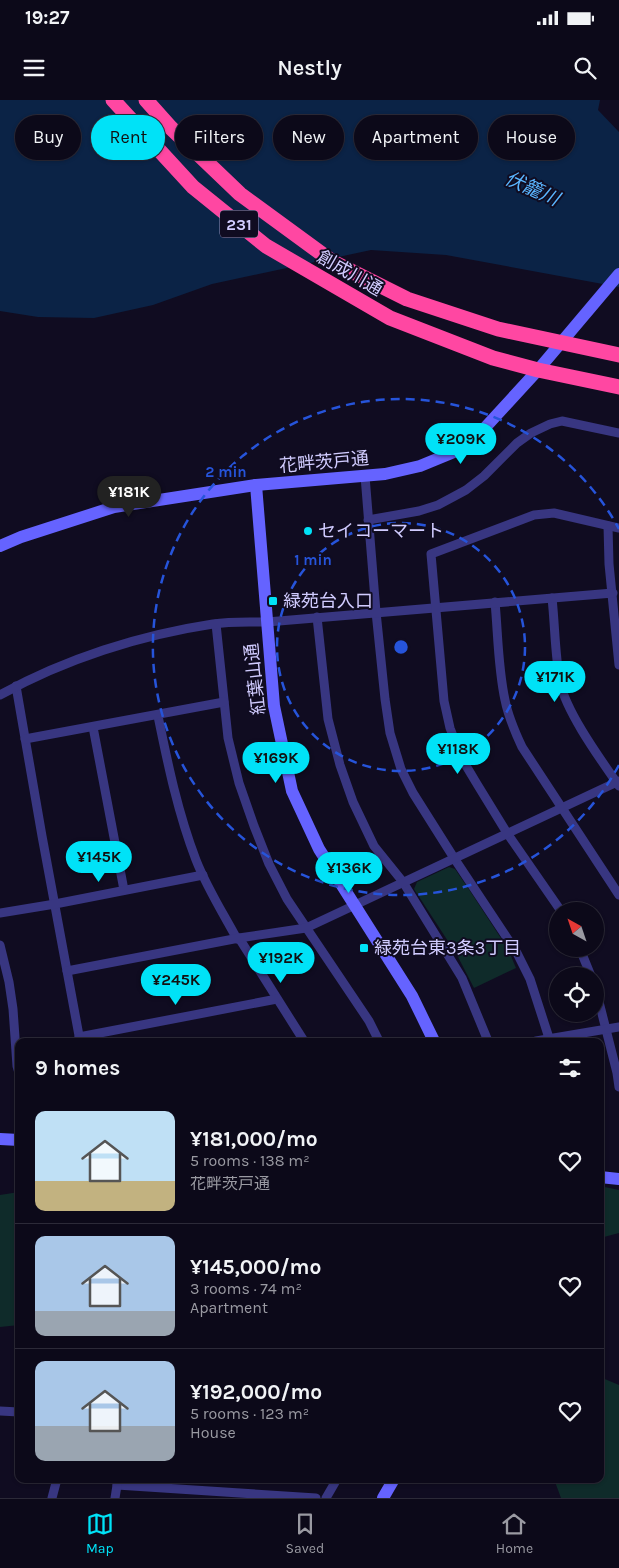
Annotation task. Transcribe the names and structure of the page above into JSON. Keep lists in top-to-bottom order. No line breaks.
{"streets":{"highway":["231","創成川通"],"main road":["花畔茨戸通","紅葉山通"]},"crossings":[["創成川通","花畔茨戸通"],["花畔茨戸通","紅葉山通"]],"water":["伏籠川"],"places":{"other":["セイコーマート"],"transit":["緑苑台入口","緑苑台東3条3丁目"]},"north":"top left","page":{"status":"19:27","header":"Nestly","chip":["Buy","Rent","Filters","New","Apartment","House"],"price":["¥209K","¥181K","¥171K","¥118K","¥169K","¥145K","¥136K","¥192K","¥245K"],"heading":"9 homes","list":[{"name":"¥181,000/mo","note":"5 rooms · 138 m² · 花畔茨戸通"},{"name":"¥145,000/mo","note":"3 rooms · 74 m² · Apartment"},{"name":"¥192,000/mo","note":"5 rooms · 123 m² · House"}],"tabs":["Map","Saved","Home"]},"rings":["2 min","1 min"]}
